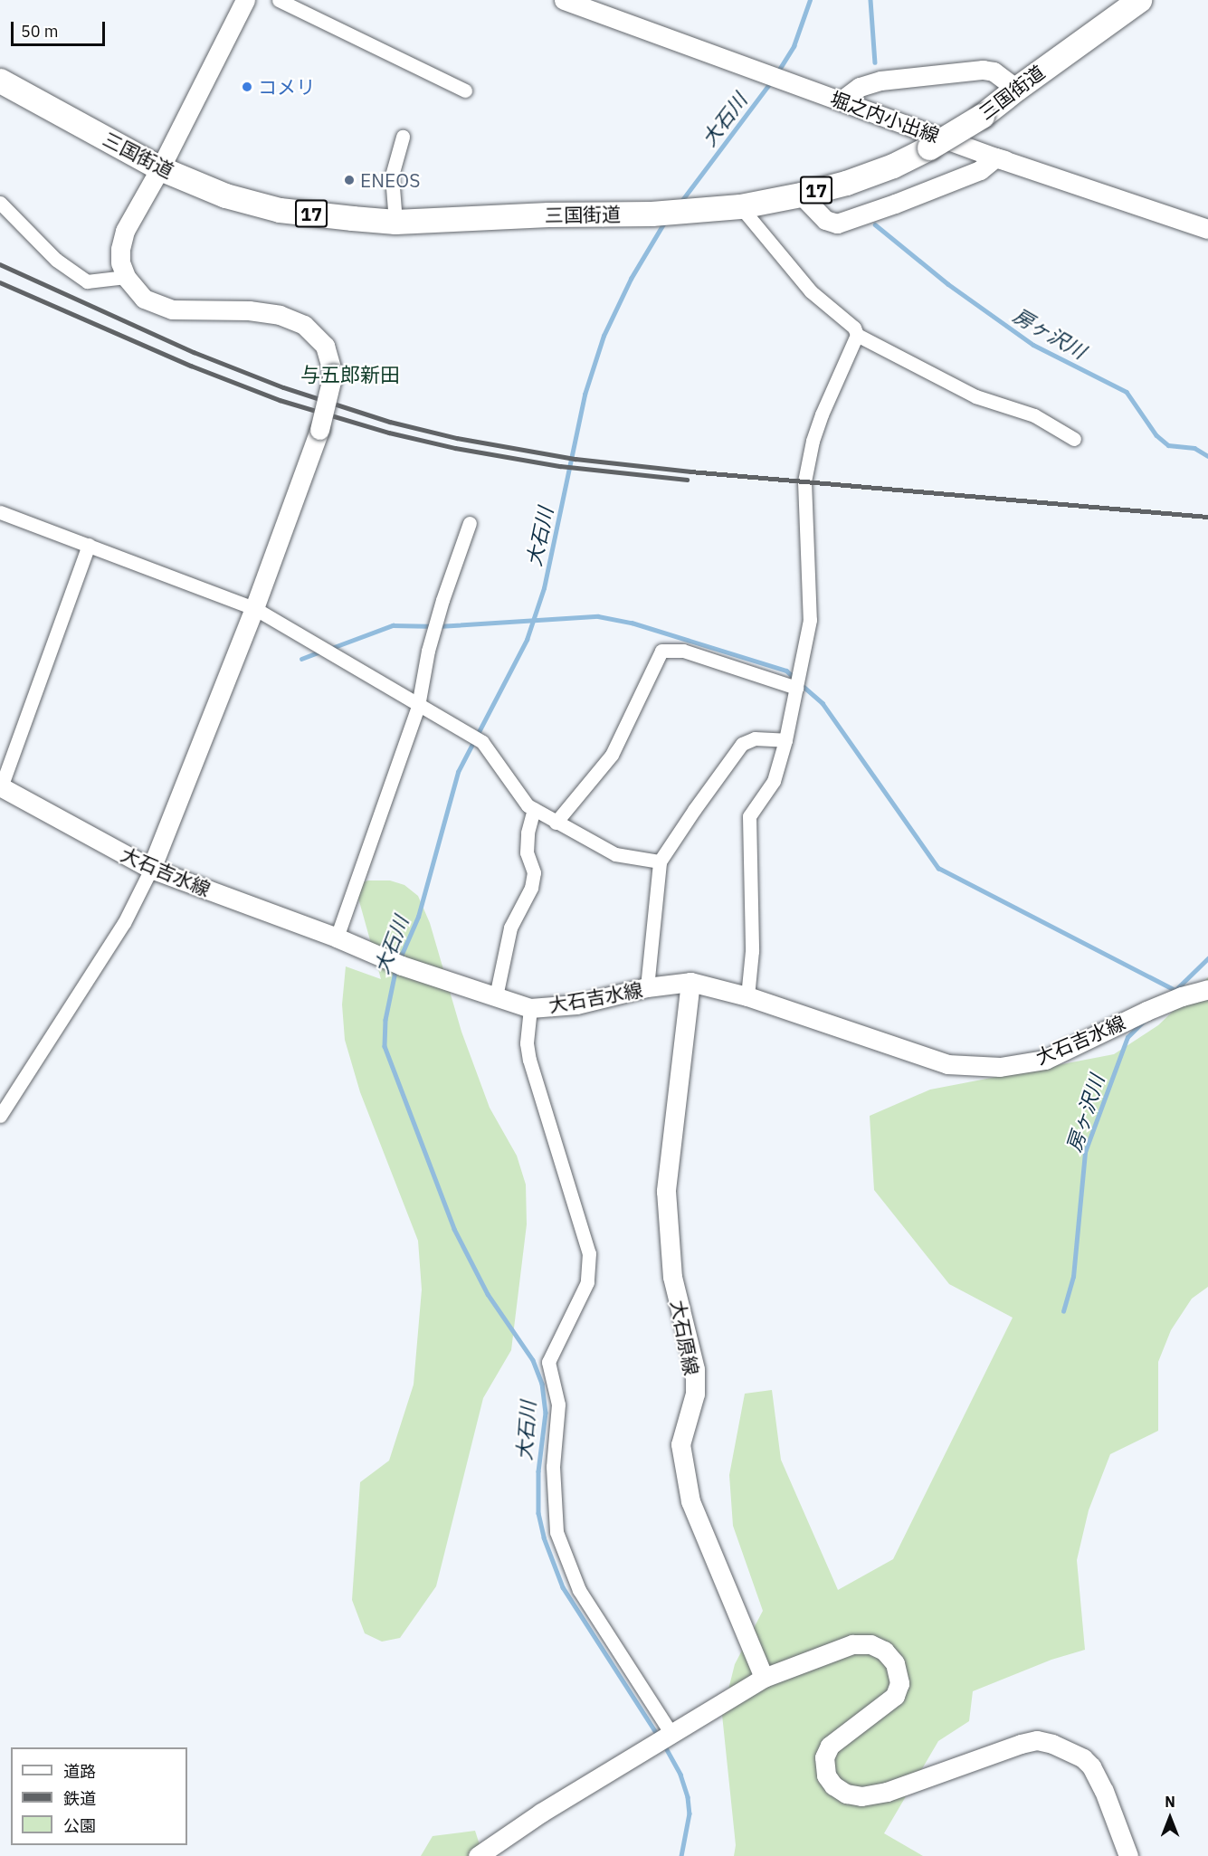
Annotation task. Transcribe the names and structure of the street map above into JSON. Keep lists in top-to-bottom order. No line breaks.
{"streets":{"highway":["三国街道","17"],"main road":["堀之内小出線","大石吉水線","大石原線"]},"crossings":[["大石吉水線","大石原線"]],"districts":["与五郎新田"],"water":["大石川","房ヶ沢川"],"places":["コメリ","ENEOS"],"legend":["道路","鉄道","公園"],"scale_bar":"50 m","north":"top"}
